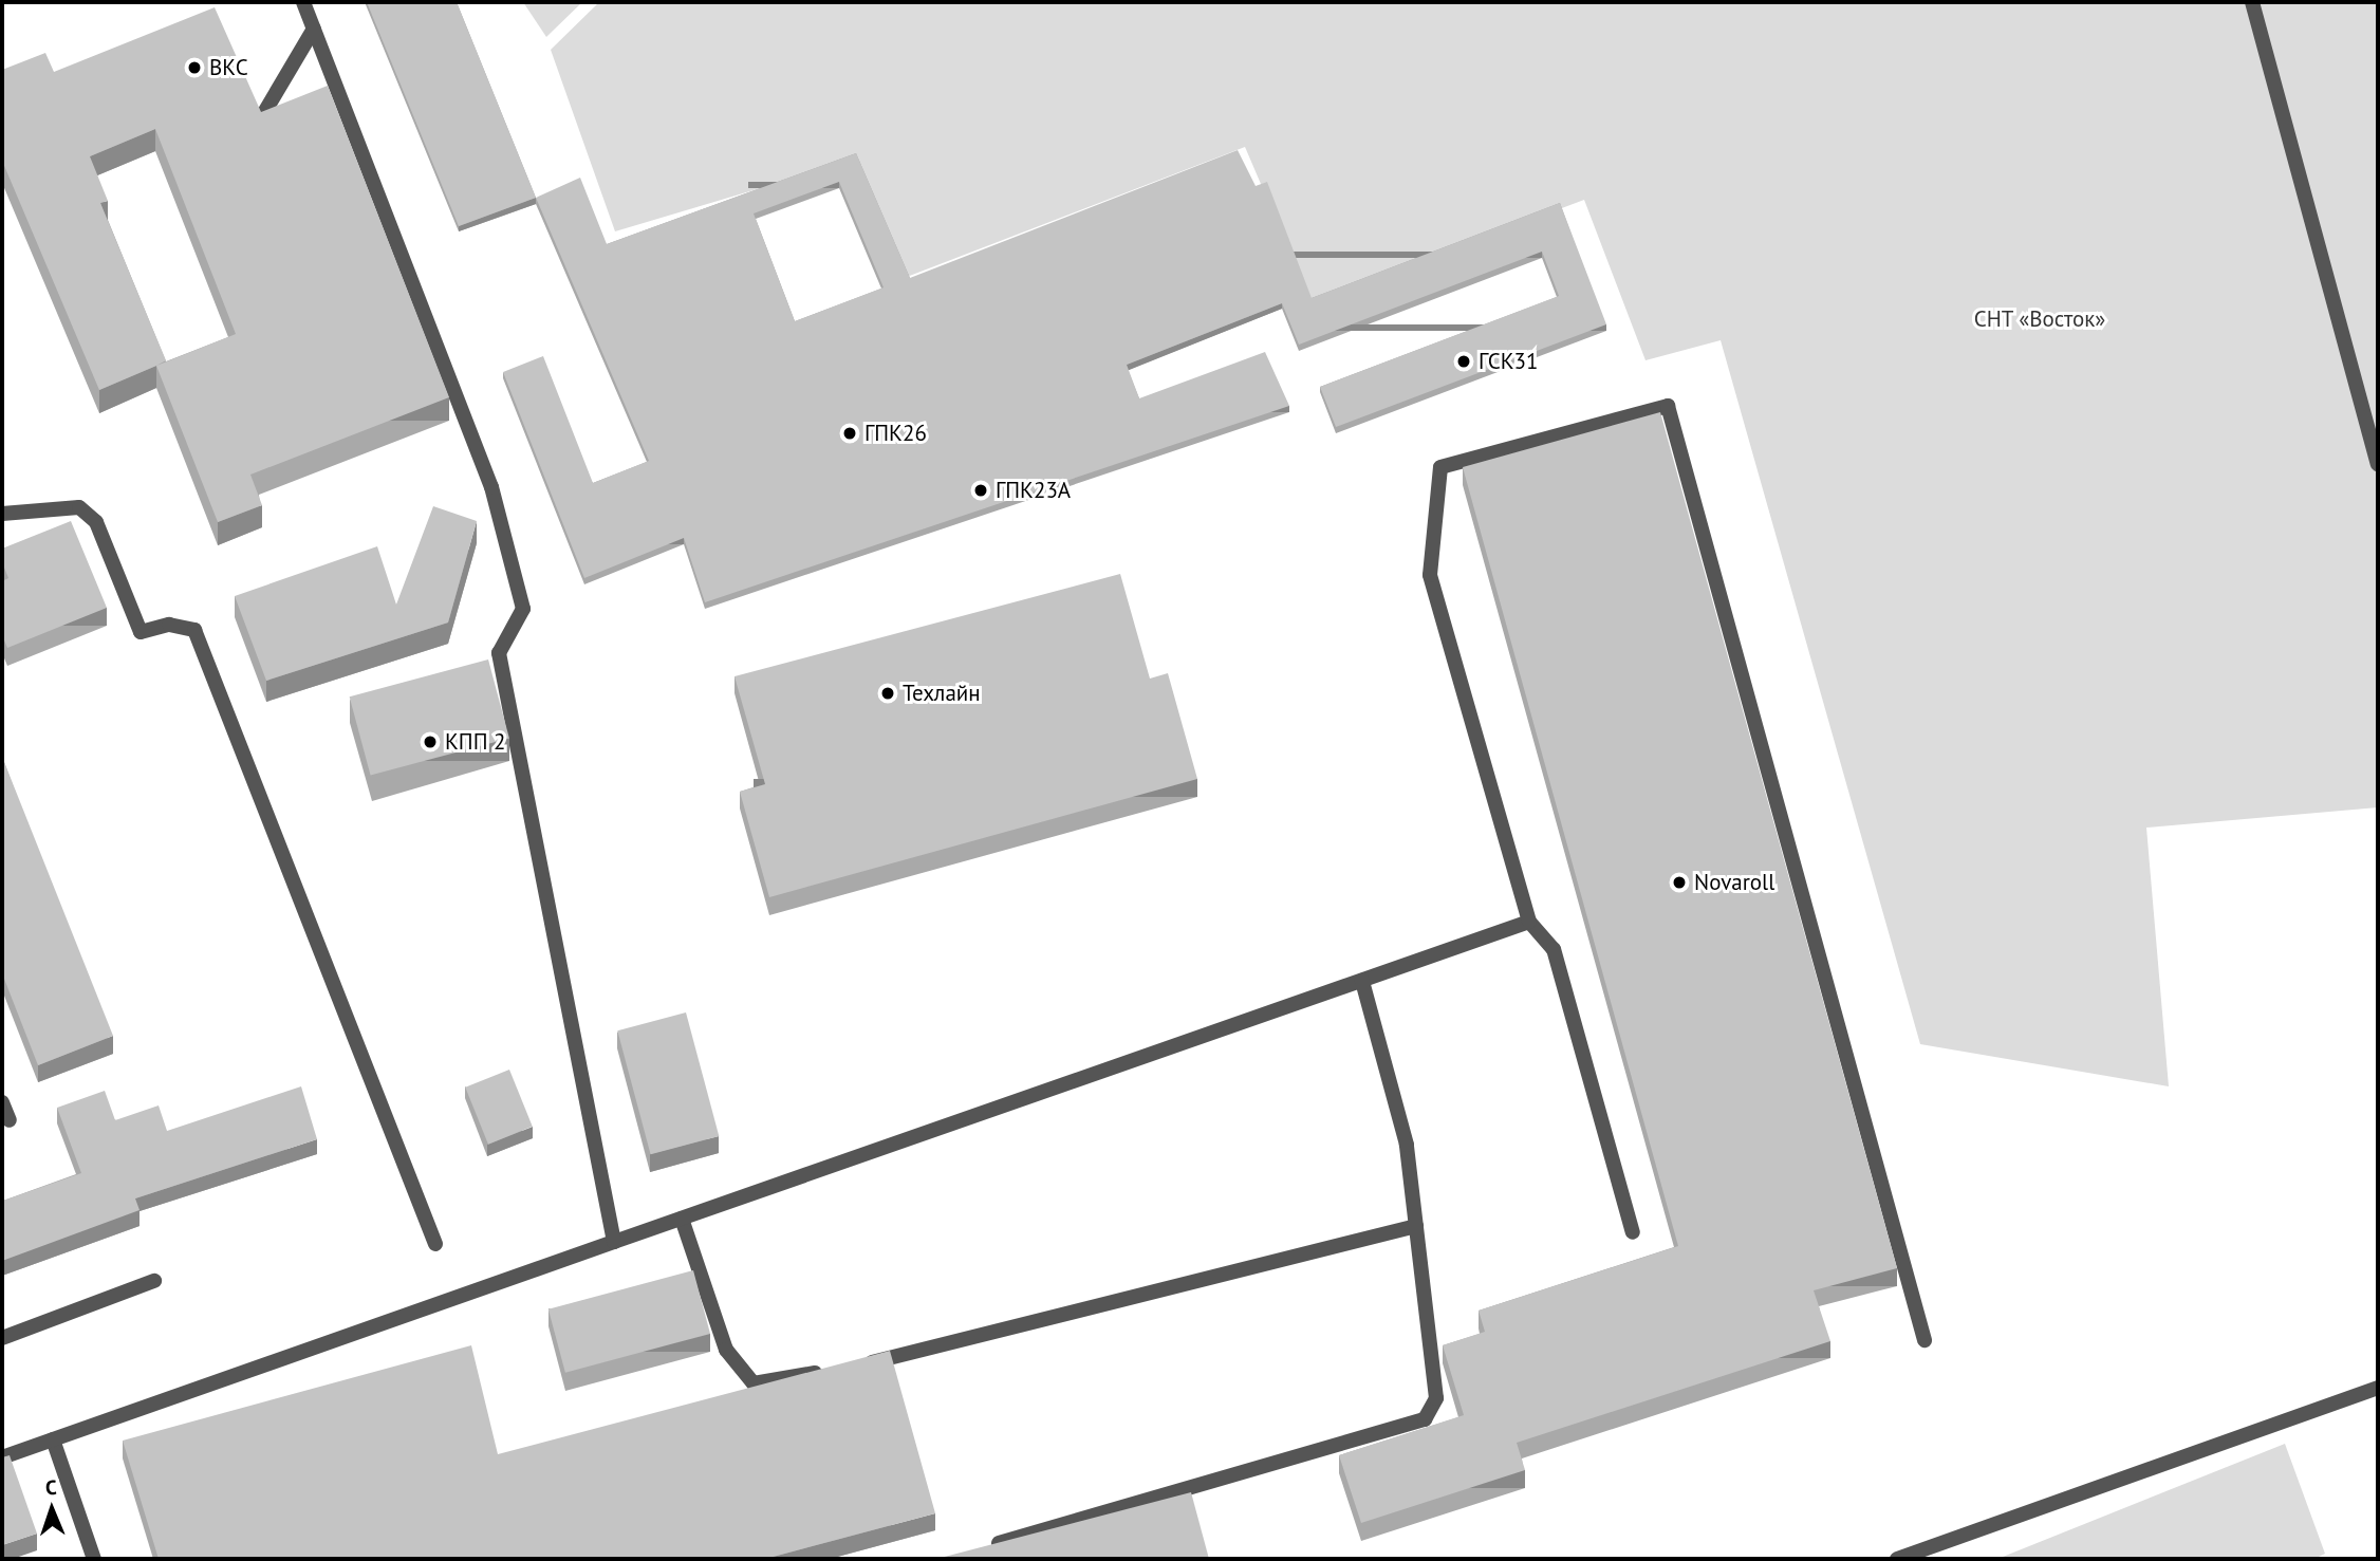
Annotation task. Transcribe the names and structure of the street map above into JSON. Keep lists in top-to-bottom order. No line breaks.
{"parks":["СНТ «Восток»"],"places":["ВКС","ГСК31","ГПК26","ГПК23А","Техлайн","КПП 2","Novaroll"],"north":"top"}
